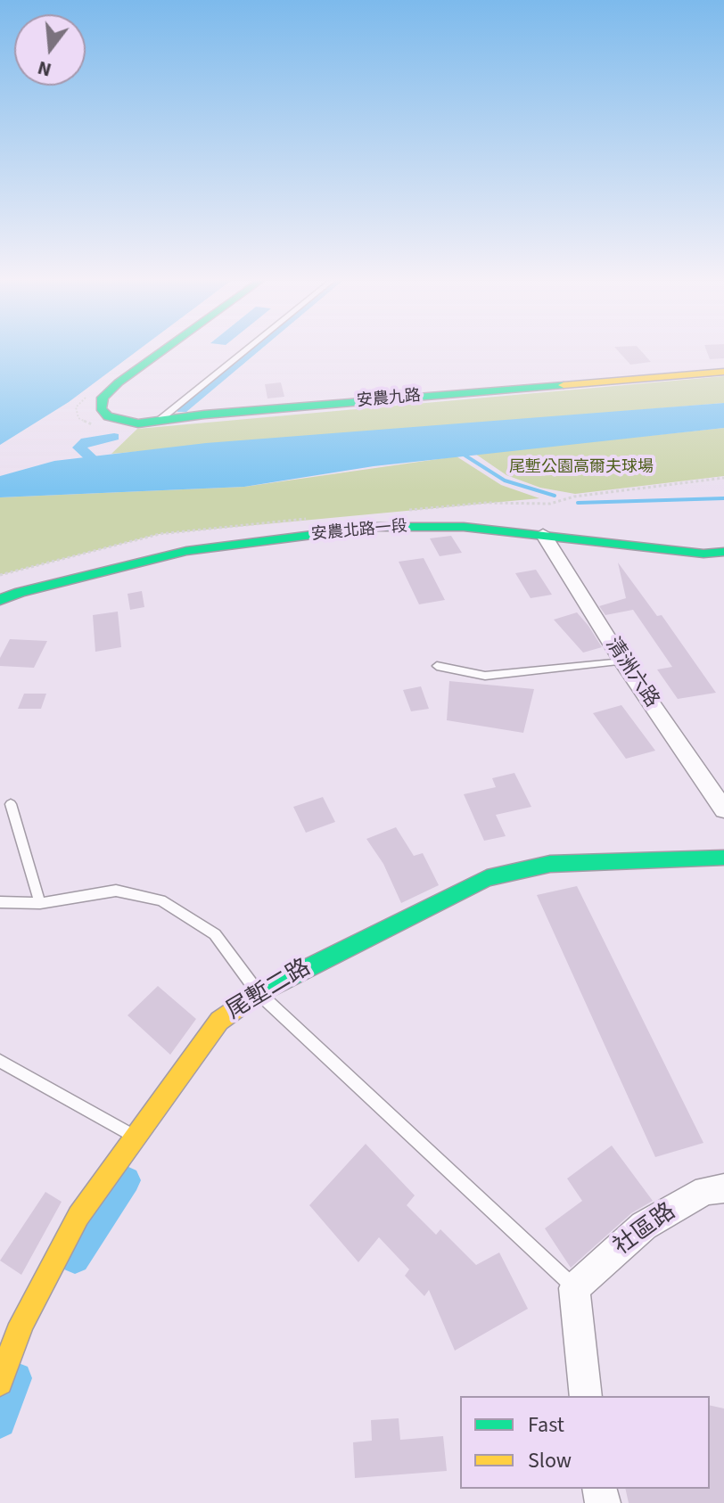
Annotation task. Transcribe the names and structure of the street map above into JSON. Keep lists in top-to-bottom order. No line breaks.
{"streets":{"street":["安農九路","安農北路一段","清洲六路","尾塹二路","社區路"]},"crossings":[["安農北路一段","清洲六路"]],"parks":["尾塹公園高爾夫球場"],"legend":["Fast","Slow"],"north":"bottom"}
